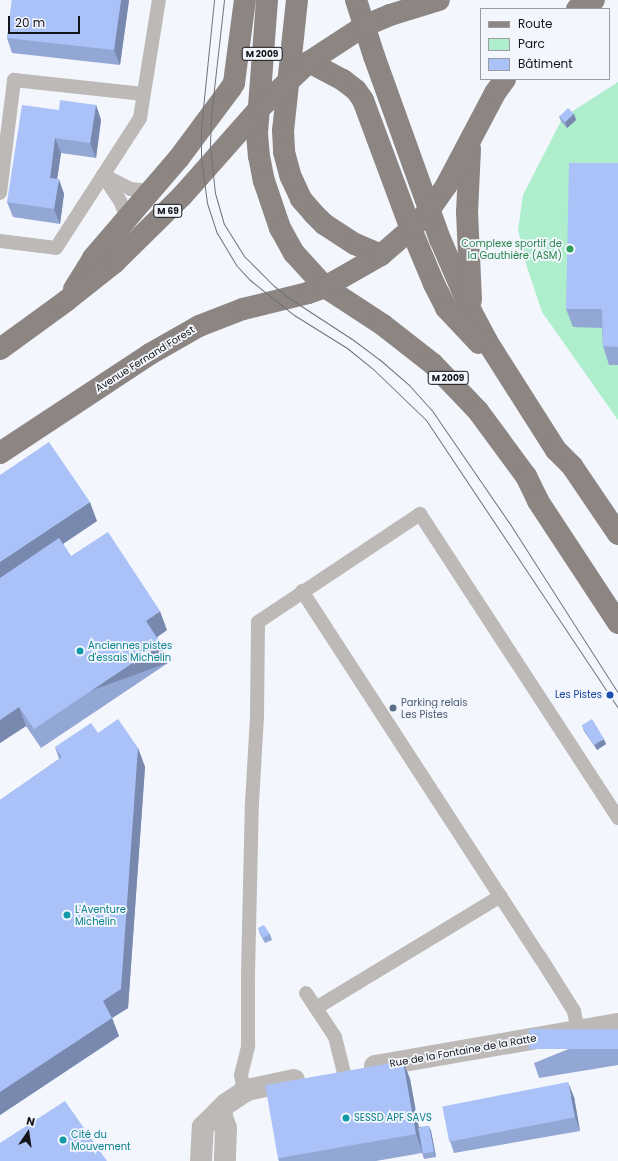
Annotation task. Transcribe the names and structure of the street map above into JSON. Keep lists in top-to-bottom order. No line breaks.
{"streets":{"main road":["M 2009","M 69","Avenue Fernand Forest"],"street":["Rue de la Fontaine de la Ratte"]},"crossings":[["M 2009","M 69"],["M 2009","Avenue Fernand Forest"]],"places":["Complexe sportif de la Gauthière (ASM)","Anciennes pistes d'essais Michelin","Les Pistes","Parking relais Les Pistes","L'Aventure Michelin","SESSD APF SAVS","Cité du Mouvement"],"legend":["Route","Parc","Bâtiment"],"scale_bar":"20 m","north":"top"}
